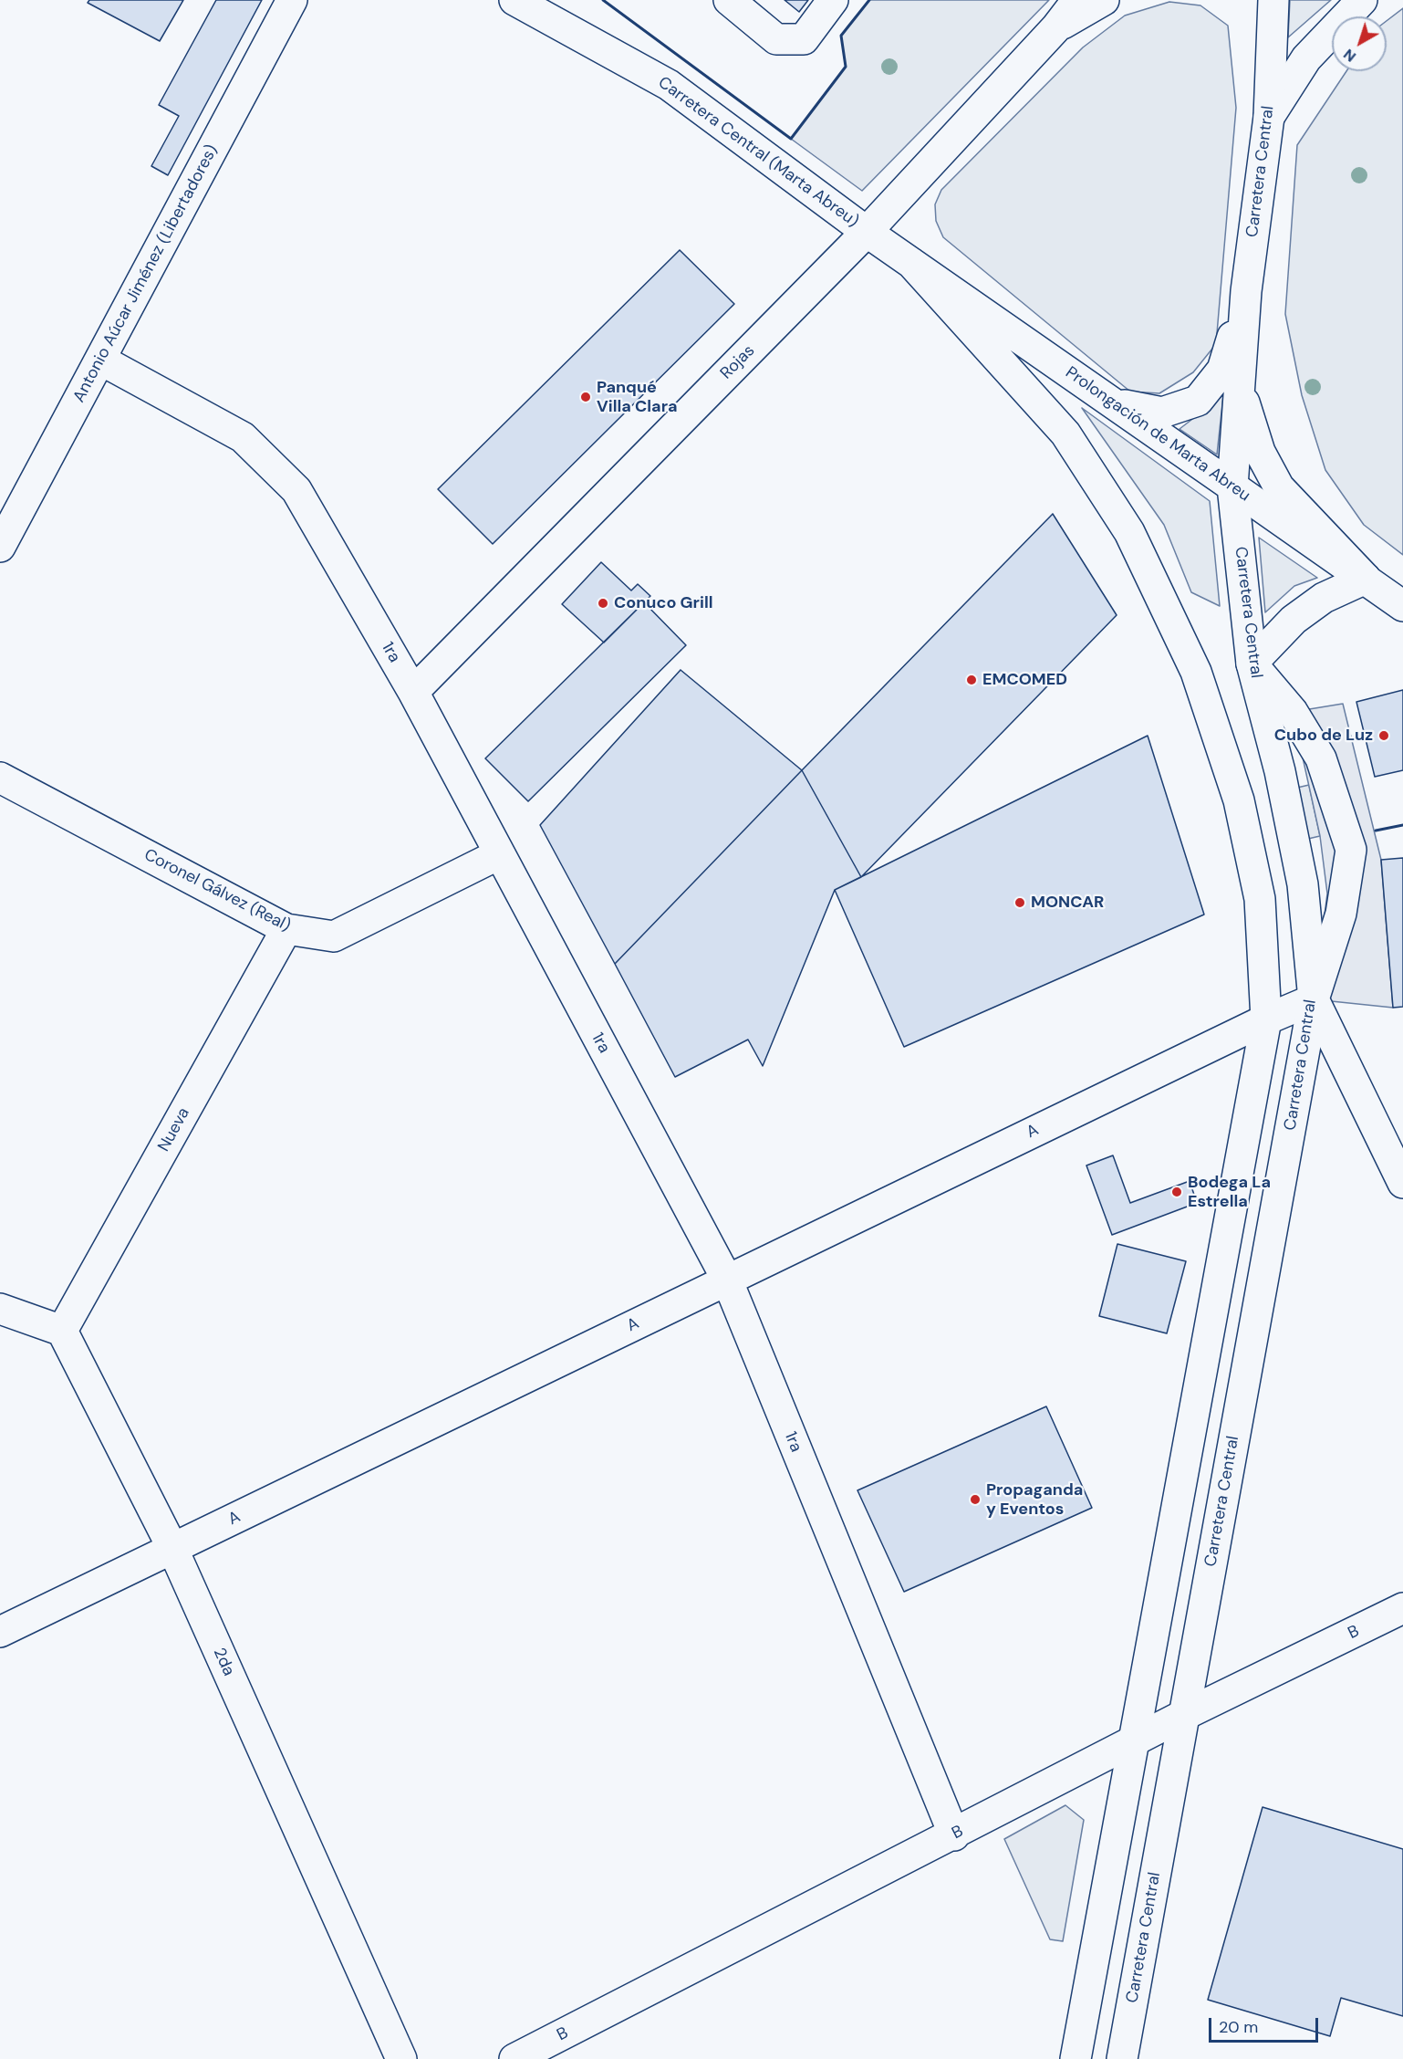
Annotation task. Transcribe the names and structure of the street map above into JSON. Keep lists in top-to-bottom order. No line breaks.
{"streets":{"street":["Carretera Central (Marta Abreu)","Carretera Central","Antonio Aúcar Jiménez (Libertadores)","Rojas","Prolongación de Marta Abreu","1ra","Coronel Gálvez (Real)","Nueva","A","B","2da"]},"crossings":[["Carretera Central (Marta Abreu)","Rojas"],["Carretera Central (Marta Abreu)","Prolongación de Marta Abreu"],["Carretera Central","Prolongación de Marta Abreu"],["Carretera Central","A"],["Carretera Central","B"],["Antonio Aúcar Jiménez (Libertadores)","1ra"],["Rojas","1ra"],["1ra","Coronel Gálvez (Real)"],["1ra","A"],["1ra","B"],["Coronel Gálvez (Real)","Nueva"],["Nueva","2da"],["A","2da"]],"places":["Panqué Villa Clara","Conuco Grill","EMCOMED","Cubo de Luz","MONCAR","Bodega La Estrella","Propaganda y Eventos"],"scale_bar":"20 m","north":"bottom left"}
